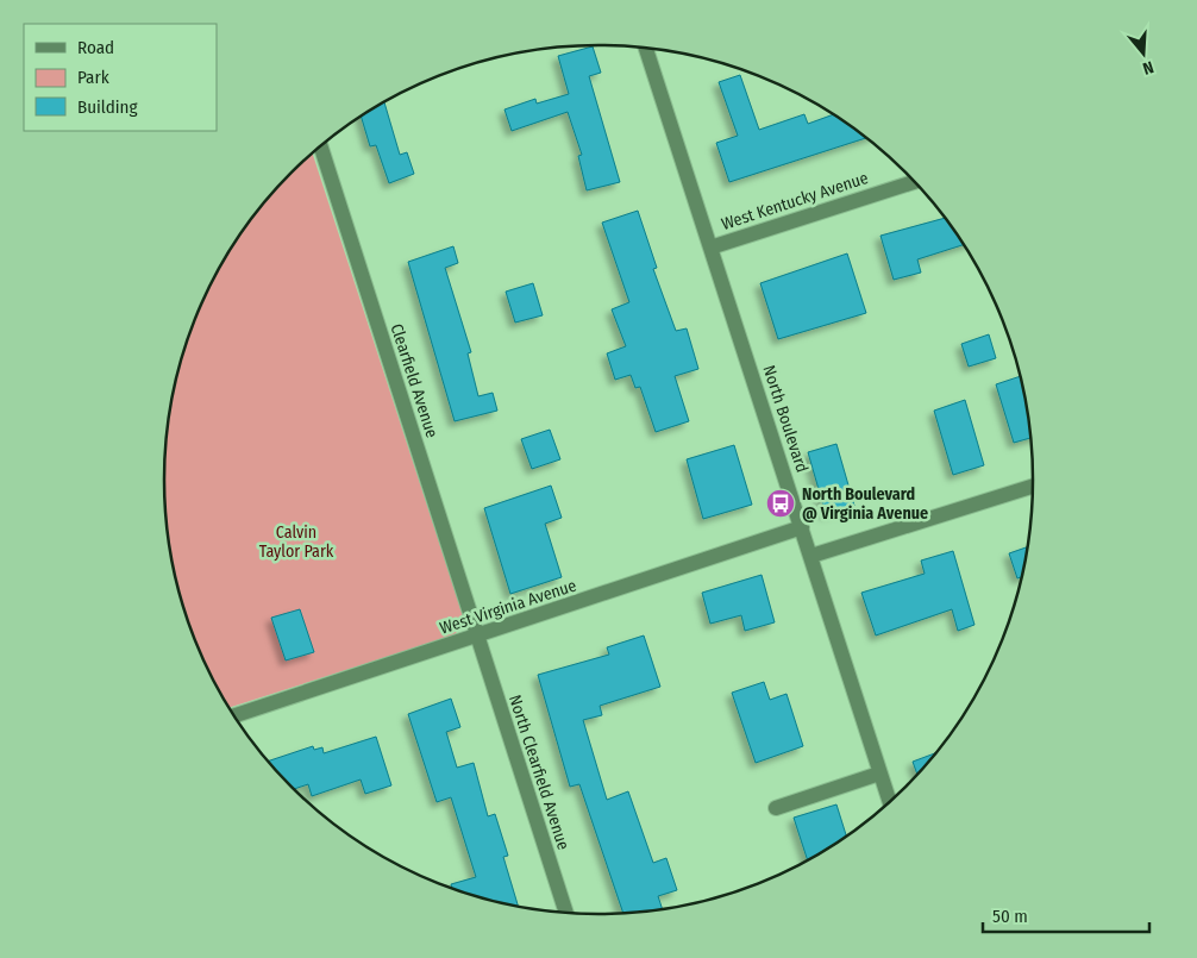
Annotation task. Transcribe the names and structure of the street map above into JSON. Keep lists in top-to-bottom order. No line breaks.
{"streets":{"street":["West Kentucky Avenue","Clearfield Avenue","North Boulevard","West Virginia Avenue","North Clearfield Avenue"]},"crossings":[["West Kentucky Avenue","North Boulevard"],["Clearfield Avenue","West Virginia Avenue"],["Clearfield Avenue","North Clearfield Avenue"],["North Boulevard","West Virginia Avenue"],["West Virginia Avenue","North Clearfield Avenue"]],"parks":["Calvin Taylor Park"],"places":{"bus stop":["North Boulevard @ Virginia Avenue"]},"legend":["Road","Park","Building"],"scale_bar":"50 m","north":"bottom"}
